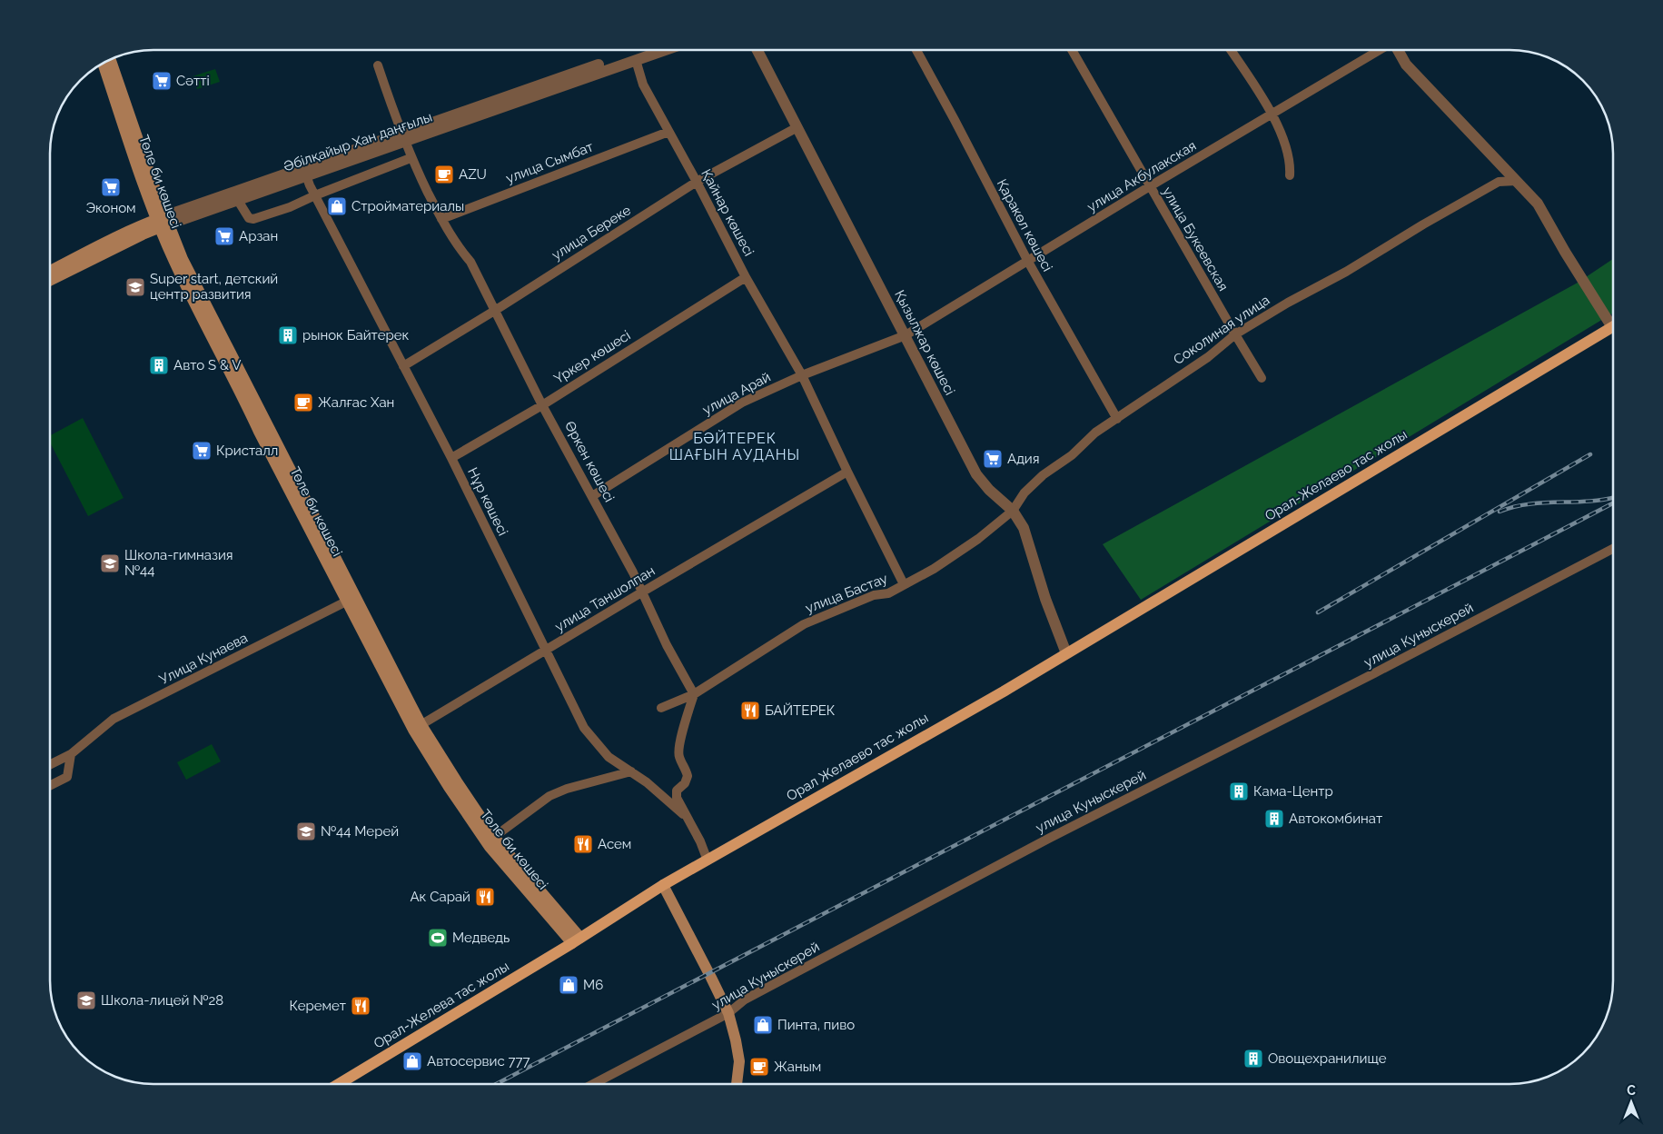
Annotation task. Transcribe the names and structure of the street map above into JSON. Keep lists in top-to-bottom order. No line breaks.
{"streets":{"main road":["Әбілқайыр Хан даңғылы","Төле би көшесі","Орал-Желаево тас жолы","Орал Желаево тас жолы","Орал-Желева тас жолы"],"street":["улица Сымбат","улица Акбулакская","Қайнар көшесі","Қаракөл көшесі","улица Береке","улица Букеевская","Соколиная улица","Қызылжар көшесі","Үркер көшесі","улица Арай","Өркен көшесі","Нұр көшесі","улица Бастау","улица Таншолпан","улица Куныскерей","Улица Кунаева"]},"crossings":[["Әбілқайыр Хан даңғылы","Төле би көшесі"],["Әбілқайыр Хан даңғылы","Қайнар көшесі"],["Әбілқайыр Хан даңғылы","Өркен көшесі"],["Әбілқайыр Хан даңғылы","Нұр көшесі"],["улица Сымбат","Қайнар көшесі"],["улица Сымбат","Өркен көшесі"],["улица Акбулакская","Қаракөл көшесі"],["улица Акбулакская","улица Букеевская"],["улица Акбулакская","Қызылжар көшесі"],["улица Акбулакская","улица Арай"],["Төле би көшесі","улица Таншолпан"],["Төле би көшесі","Улица Кунаева"],["Төле би көшесі","Орал-Желева тас жолы"],["Қайнар көшесі","улица Береке"],["Қайнар көшесі","Үркер көшесі"],["Қайнар көшесі","улица Арай"],["Қайнар көшесі","улица Бастау"],["Қайнар көшесі","улица Таншолпан"],["Қаракөл көшесі","Соколиная улица"],["улица Береке","Қызылжар көшесі"],["улица Береке","Өркен көшесі"],["улица Береке","Нұр көшесі"],["улица Букеевская","Соколиная улица"],["Соколиная улица","Қызылжар көшесі"],["Соколиная улица","улица Бастау"],["Қызылжар көшесі","улица Арай"],["Қызылжар көшесі","Орал-Желаево тас жолы"],["Қызылжар көшесі","улица Бастау"],["Қызылжар көшесі","Орал Желаево тас жолы"],["Үркер көшесі","Өркен көшесі"],["Үркер көшесі","Нұр көшесі"],["улица Арай","Өркен көшесі"],["Өркен көшесі","улица Бастау"],["Өркен көшесі","улица Таншолпан"],["Орал-Желаево тас жолы","Орал Желаево тас жолы"],["Нұр көшесі","улица Таншолпан"]],"districts":["БӘЙТЕРЕК ШАҒЫН АУДАНЫ"],"places":{"supermarket":["Cәтті","Эконом","Арзан","Кристалл","Адия"],"cafe":["AZU","Жалғас Хан","Жаным"],"shop":["Стройматериалы","М6","Пинта, пиво","Автосервис 777"],"school or university":["Super start, детский центр развития","Школа-гимназия №44","№44 Мерей","Школа-лицей №28"],"building":["рынок Байтерек","Авто S & V","Кама-Центр","Автокомбинат","Овощехранилище"],"restaurant":["БАЙТЕРЕК","Асем","Ак Сарай","Керемет"],"sports":["Медведь"]},"north":"top"}
